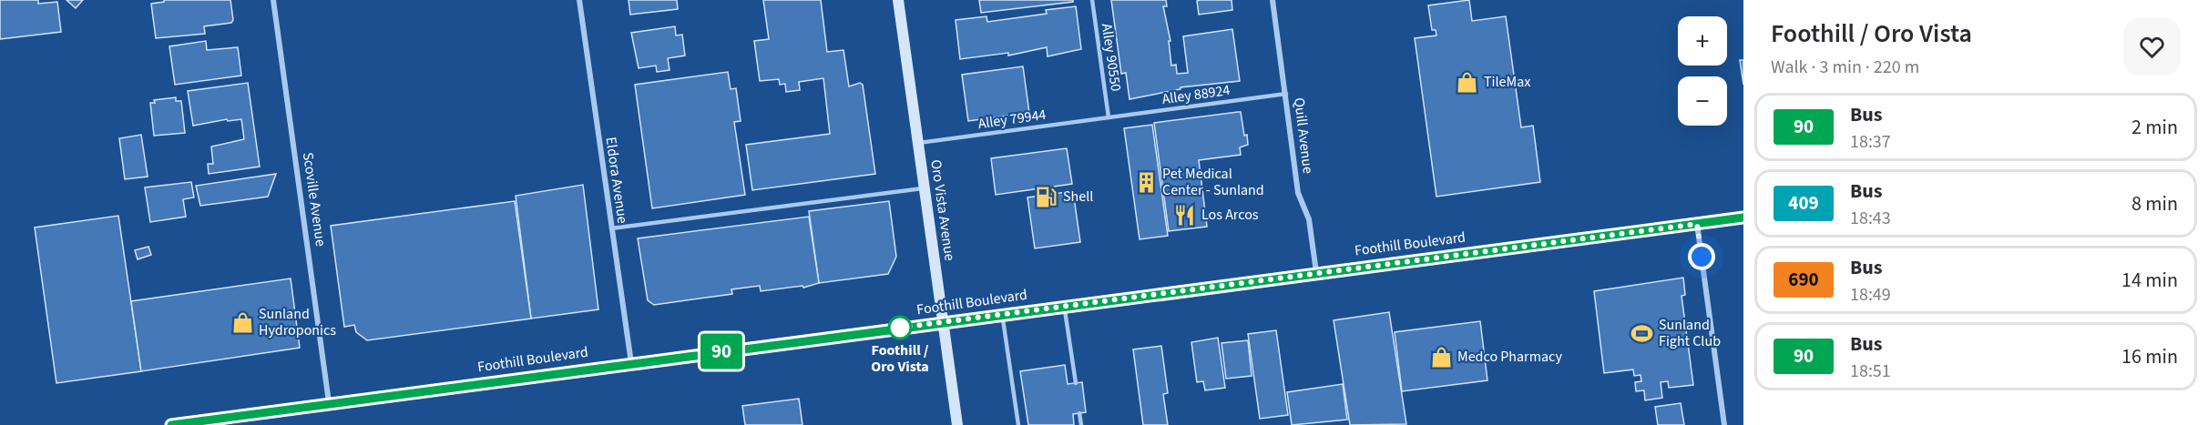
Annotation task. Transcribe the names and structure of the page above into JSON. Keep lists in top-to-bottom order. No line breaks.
{"streets":{"main road":["Foothill Boulevard"],"street":["Quill Avenue","Eldora Avenue","Scoville Avenue","Oro Vista Avenue"],"lane":["Alley 90550","Alley 88924","Alley 79944"]},"crossings":[["Alley 90550","Alley 88924"],["Alley 90550","Alley 79944"],["Alley 88924","Alley 79944"],["Alley 88924","Quill Avenue"],["Alley 79944","Oro Vista Avenue"],["Quill Avenue","Foothill Boulevard"],["Eldora Avenue","Foothill Boulevard"],["Scoville Avenue","Foothill Boulevard"],["Oro Vista Avenue","Foothill Boulevard"]],"places":{"shop":["TileMax","Sunland Hydroponics","Medco Pharmacy"],"building":["Pet Medical Center - Sunland"],"fuel station":["Shell"],"restaurant":["Los Arcos"],"other":["Foothill / Oro Vista"],"sports":["Sunland Fight Club"]},"lines":["bus line 90"],"page":{"on_map":"90","heading":["Foothill / Oro Vista","Walk · 3 min · 220 m"],"map_buttons":["+","−"],"list":[{"mark":"90","name":"Bus","note":"18:37","value":"2 min"},{"mark":"409","name":"Bus","note":"18:43","value":"8 min"},{"mark":"690","name":"Bus","note":"18:49","value":"14 min"},{"mark":"90","name":"Bus","note":"18:51","value":"16 min"}]}}
